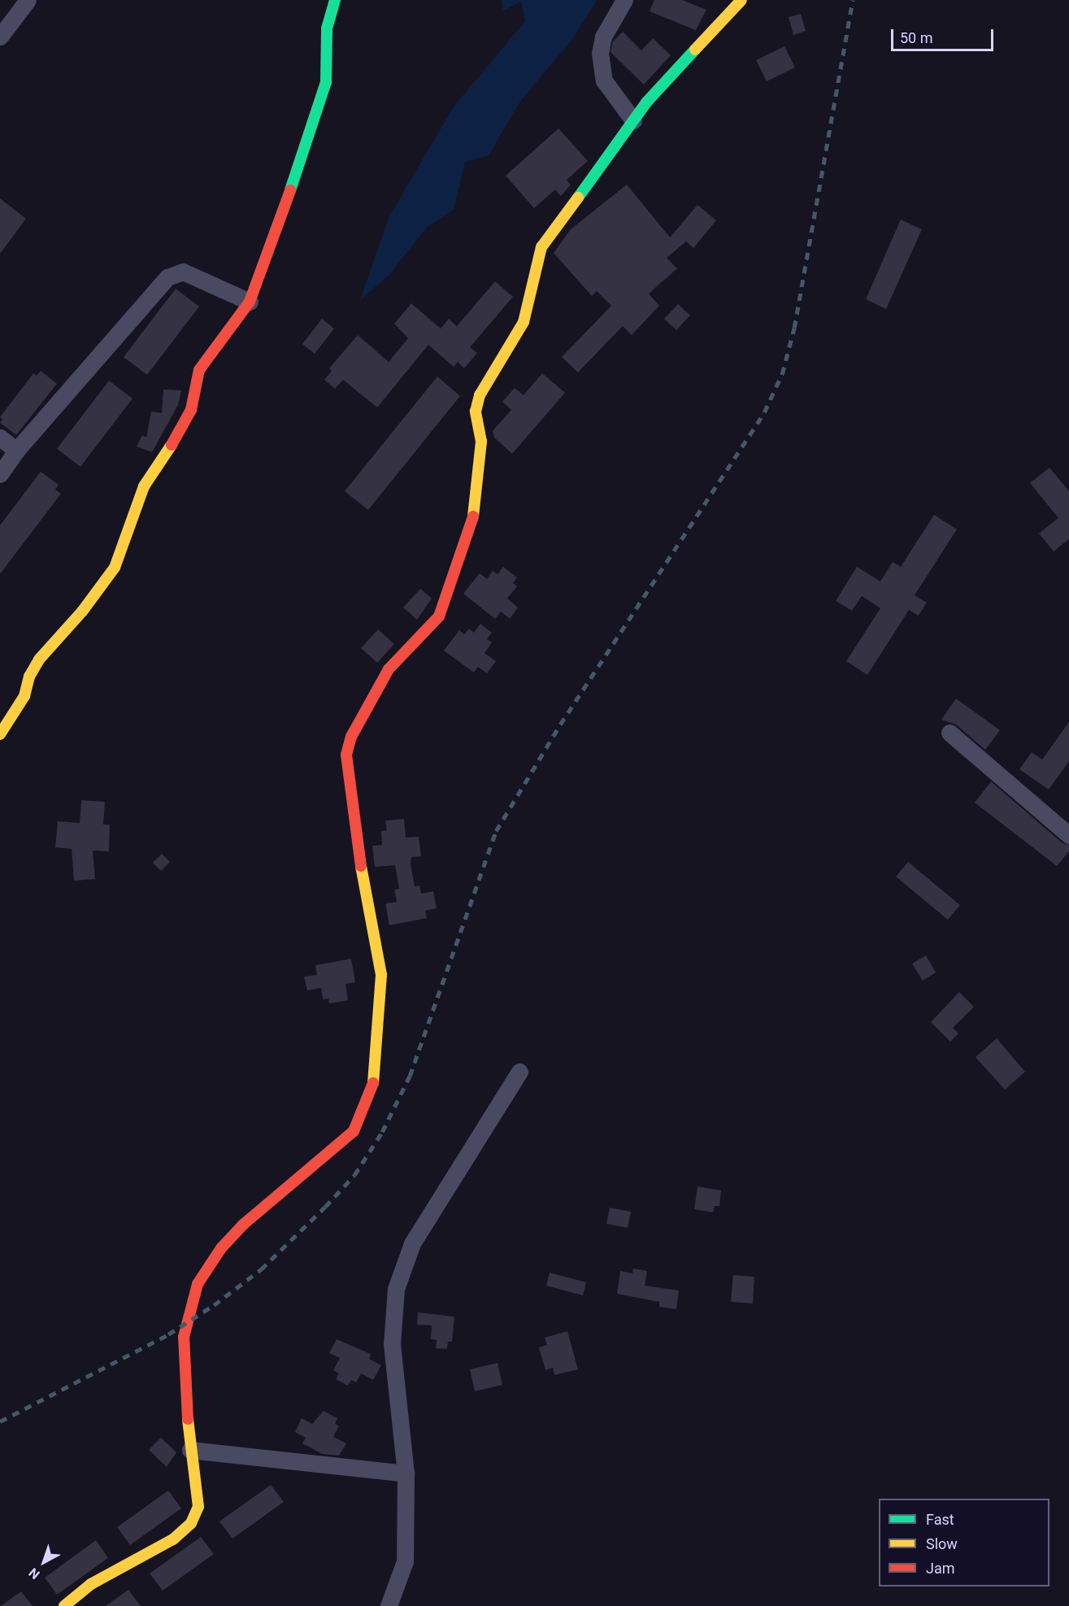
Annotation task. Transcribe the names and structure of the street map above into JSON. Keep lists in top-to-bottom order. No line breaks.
{"legend":["Fast","Slow","Jam"],"scale_bar":"50 m","north":"bottom left"}
